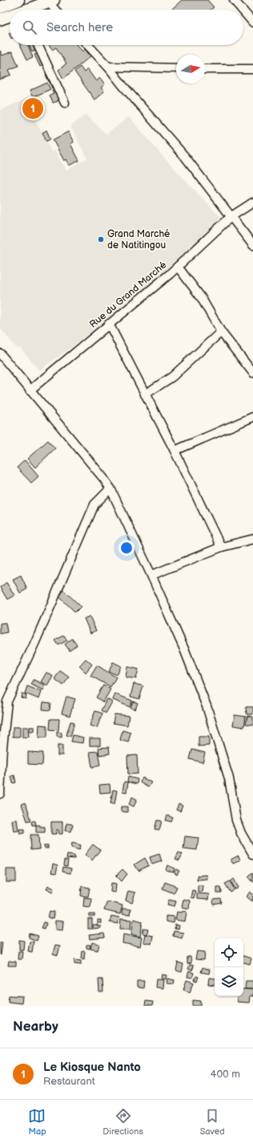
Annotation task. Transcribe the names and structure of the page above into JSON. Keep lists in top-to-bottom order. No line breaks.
{"streets":{"street":["Rue du Grand Marché"]},"places":["Grand Marché de Natitingou"],"north":"right","page":{"search":"Search here","pins":"1","heading":"Nearby","list":[{"mark":"1","name":"Le Kiosque Nanto","note":"Restaurant","value":"400 m"}],"nav":["Map","Directions","Saved"]}}
